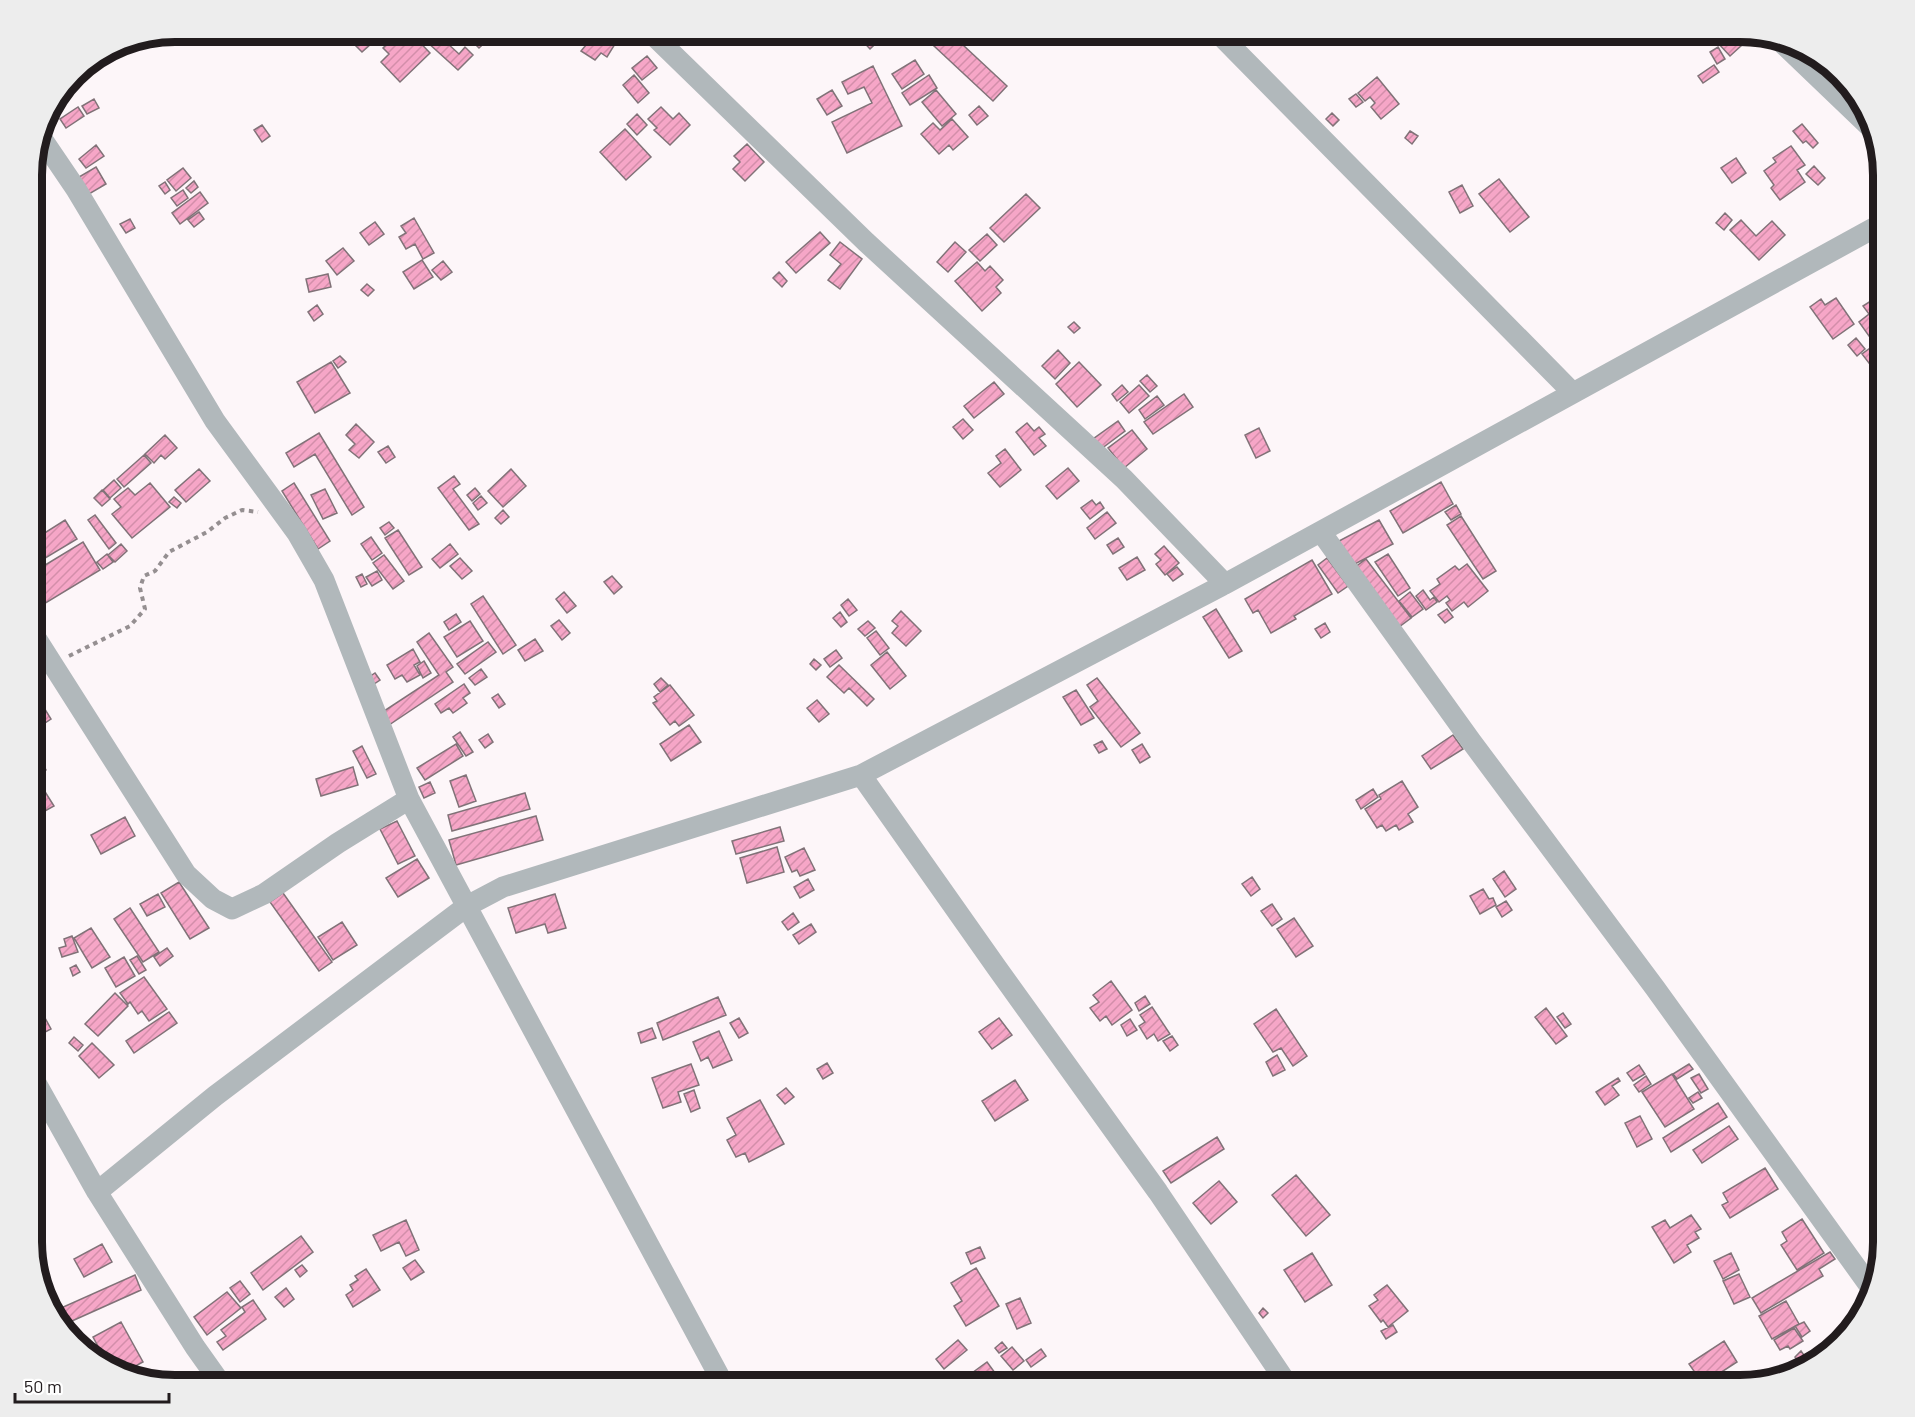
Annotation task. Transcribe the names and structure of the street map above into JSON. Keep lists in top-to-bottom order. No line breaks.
{"scale_bar":"50 m"}
